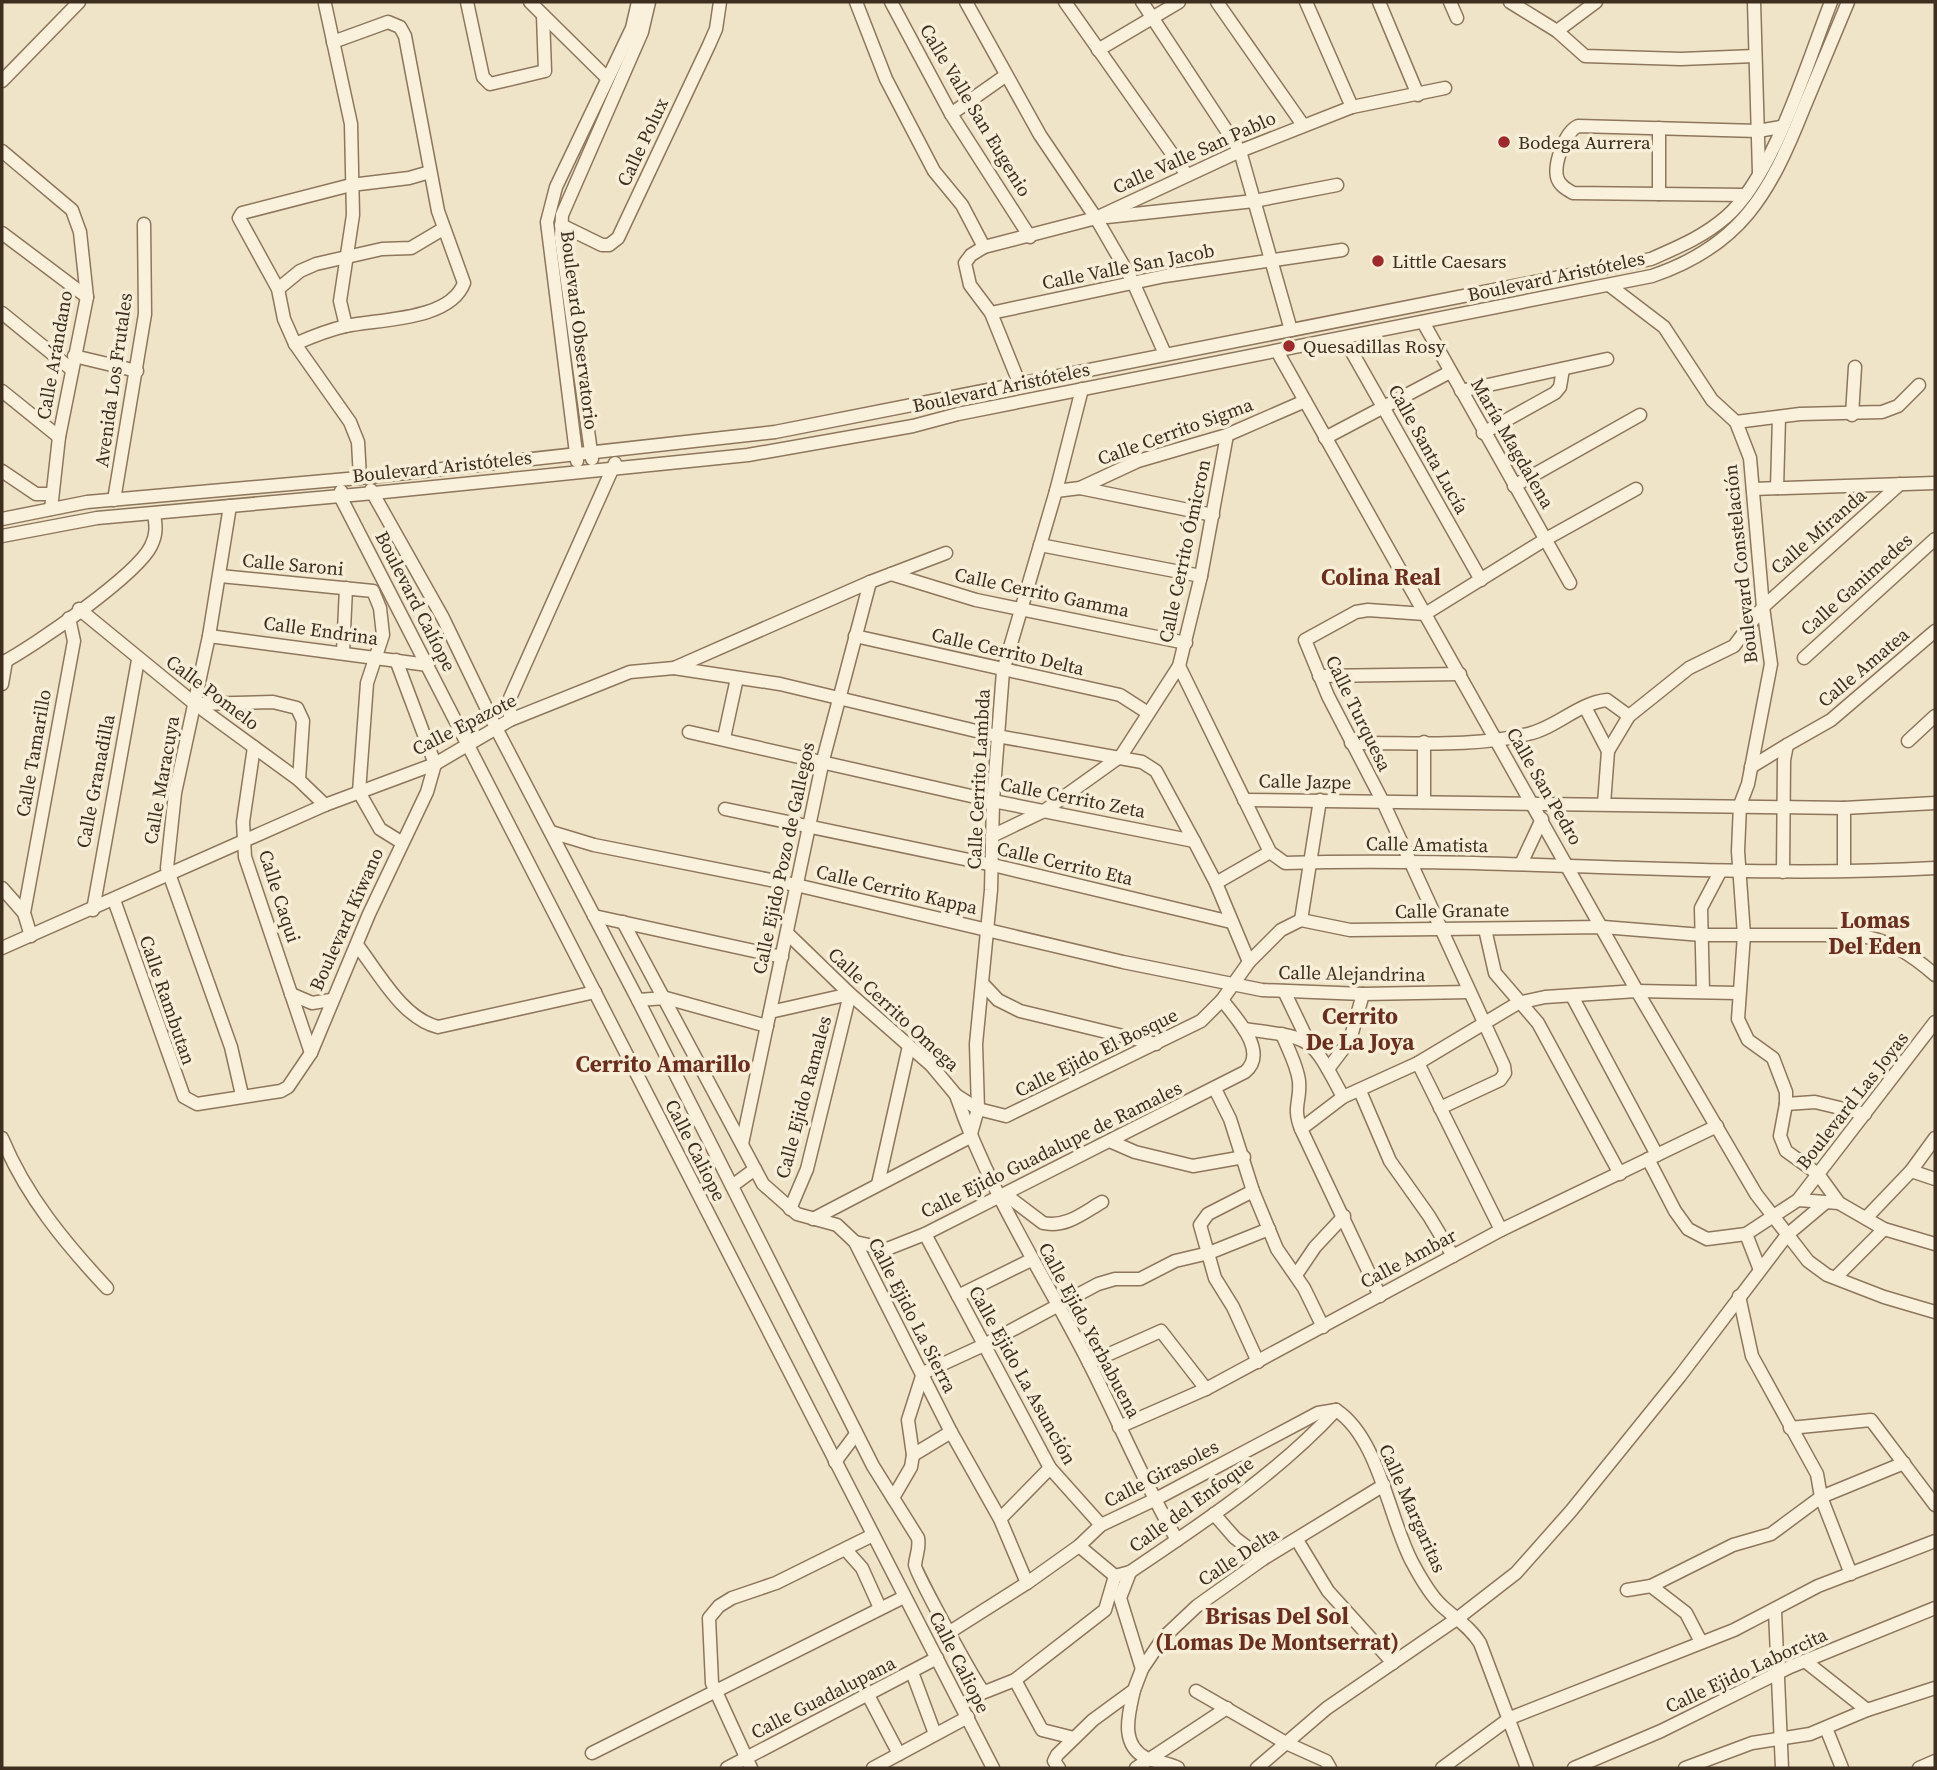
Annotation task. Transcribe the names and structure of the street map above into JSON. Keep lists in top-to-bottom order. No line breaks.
{"streets":{"street":["Calle Valle San Eugenio","Calle Polux","Calle Valle San Pablo","Calle Valle San Jacob","Boulevard Aristóteles","Boulevard Observatorio","Calle Arándano","Avenida Los Frutales","Calle Cerrito Sigma","María Magdalena","Calle Santa Lucía","Calle Miranda","Calle Cerrito Ómicron","Calle Saroni","Boulevard Constelación","Calle Ganimedes","Calle Cerrito Gamma","Boulevard Calíope","Calle Endrina","Calle Cerrito Delta","Calle Amatea","Calle Pomelo","Calle Turquesa","Calle Epazote","Calle Tamarillo","Calle Cerrito Lambda","Calle Maracuya","Calle Granadilla","Calle Jazpe","Calle San Pedro","Calle Cerrito Zeta","Calle Amatista","Calle Ejido Pozo de Gallegos","Calle Cerrito Eta","Calle Cerrito Kappa","Calle Caqui","Calle Granate","Boulevard Kiwano","Calle Alejandrina","Calle Rambutan","Calle Cerrito Omega","Calle Ejido El Bosque","Calle Ejido Ramales","Boulevard Las Joyas","Calle Ejido Guadalupe de Ramales","Calle Caliope","Calle Ambar","Calle Ejido La Sierra","Calle Ejido Yerbabuena","Calle Ejido La Asunción","Calle Girasoles","Calle del Enfoque","Calle Margaritas","Calle Delta","Calle Ejido Laborcita","Calle Guadalupana"]},"crossings":[["Calle Valle San Eugenio","Calle Valle San Pablo"],["Calle Polux","Boulevard Observatorio"],["Calle Valle San Pablo","Calle Valle San Jacob"],["Boulevard Aristóteles","Boulevard Observatorio"],["Boulevard Aristóteles","Calle Arándano"],["Boulevard Aristóteles","Avenida Los Frutales"],["Boulevard Aristóteles","María Magdalena"],["Boulevard Aristóteles","Calle Santa Lucía"],["Boulevard Aristóteles","Boulevard Calíope"],["Boulevard Aristóteles","Calle Cerrito Lambda"],["Boulevard Aristóteles","Calle Maracuya"],["Boulevard Aristóteles","Calle San Pedro"],["Calle Cerrito Sigma","Calle Cerrito Ómicron"],["Calle Cerrito Sigma","Calle Cerrito Lambda"],["Calle Cerrito Sigma","Calle San Pedro"],["Calle Miranda","Boulevard Constelación"],["Calle Cerrito Ómicron","Calle Cerrito Gamma"],["Calle Cerrito Ómicron","Calle Cerrito Delta"],["Calle Cerrito Ómicron","Calle Cerrito Lambda"],["Calle Cerrito Ómicron","Calle Cerrito Zeta"],["Calle Saroni","Boulevard Calíope"],["Calle Saroni","Calle Maracuya"],["Boulevard Constelación","Calle Amatea"],["Boulevard Constelación","Calle Jazpe"],["Boulevard Constelación","Calle Amatista"],["Boulevard Constelación","Calle Granate"],["Calle Cerrito Gamma","Calle Epazote"],["Calle Cerrito Gamma","Calle Cerrito Lambda"],["Boulevard Calíope","Calle Endrina"],["Boulevard Calíope","Calle Epazote"],["Boulevard Calíope","Calle Caliope"],["Calle Endrina","Calle Maracuya"],["Calle Cerrito Delta","Calle Cerrito Lambda"],["Calle Cerrito Delta","Calle Ejido Pozo de Gallegos"],["Calle Pomelo","Calle Epazote"],["Calle Pomelo","Calle Tamarillo"],["Calle Pomelo","Calle Maracuya"],["Calle Pomelo","Calle Granadilla"],["Calle Pomelo","Calle Caqui"],["Calle Turquesa","Calle Jazpe"],["Calle Turquesa","Calle San Pedro"],["Calle Turquesa","Calle Amatista"],["Calle Turquesa","Calle Granate"],["Calle Turquesa","Calle Alejandrina"],["Calle Epazote","Calle Tamarillo"],["Calle Epazote","Calle Maracuya"],["Calle Epazote","Calle Granadilla"],["Calle Epazote","Calle Ejido Pozo de Gallegos"],["Calle Epazote","Calle Caqui"],["Calle Epazote","Boulevard Kiwano"],["Calle Epazote","Calle Rambutan"],["Calle Epazote","Calle Caliope"],["Calle Cerrito Lambda","Calle Cerrito Zeta"],["Calle Cerrito Lambda","Calle Cerrito Eta"],["Calle Cerrito Lambda","Calle Cerrito Kappa"],["Calle Cerrito Lambda","Calle Cerrito Omega"],["Calle Cerrito Lambda","Calle Ejido El Bosque"],["Calle Cerrito Lambda","Calle Ejido Yerbabuena"],["Calle Maracuya","Boulevard Kiwano"],["Calle Maracuya","Calle Rambutan"],["Calle Jazpe","Calle San Pedro"],["Calle San Pedro","Calle Amatista"],["Calle San Pedro","Calle Granate"],["Calle San Pedro","Calle Ambar"],["Calle Cerrito Zeta","Calle Ejido Pozo de Gallegos"],["Calle Ejido Pozo de Gallegos","Calle Cerrito Eta"],["Calle Ejido Pozo de Gallegos","Calle Cerrito Kappa"],["Calle Ejido Pozo de Gallegos","Calle Cerrito Omega"],["Calle Ejido Pozo de Gallegos","Calle Ejido La Sierra"],["Calle Cerrito Kappa","Calle Alejandrina"],["Calle Cerrito Kappa","Calle Ejido El Bosque"],["Calle Cerrito Kappa","Calle Caliope"],["Calle Caqui","Boulevard Kiwano"],["Calle Granate","Calle Ejido El Bosque"],["Boulevard Kiwano","Calle Rambutan"],["Calle Alejandrina","Calle Ejido El Bosque"],["Calle Cerrito Omega","Calle Ejido El Bosque"],["Calle Cerrito Omega","Calle Ejido Ramales"],["Calle Cerrito Omega","Calle Ejido Yerbabuena"],["Calle Ejido Ramales","Calle Ejido La Sierra"],["Calle Ejido Guadalupe de Ramales","Calle Ejido La Sierra"],["Calle Ejido Guadalupe de Ramales","Calle Ejido Yerbabuena"],["Calle Ejido Guadalupe de Ramales","Calle Ejido La Asunción"],["Calle Caliope","Calle Girasoles"],["Calle Caliope","Calle Guadalupana"],["Calle Ambar","Calle Ejido Yerbabuena"],["Calle Ejido La Sierra","Calle Girasoles"],["Calle Ejido Yerbabuena","Calle Girasoles"],["Calle Ejido Yerbabuena","Calle del Enfoque"],["Calle Ejido La Asunción","Calle Girasoles"],["Calle Girasoles","Calle del Enfoque"],["Calle Girasoles","Calle Margaritas"],["Calle del Enfoque","Calle Margaritas"],["Calle Margaritas","Calle Delta"]],"districts":["Colina Real","Lomas Del Eden","Cerrito De La Joya","Cerrito Amarillo","Brisas Del Sol (Lomas De Montserrat)"],"places":["Bodega Aurrera","Little Caesars","Quesadillas Rosy"]}
